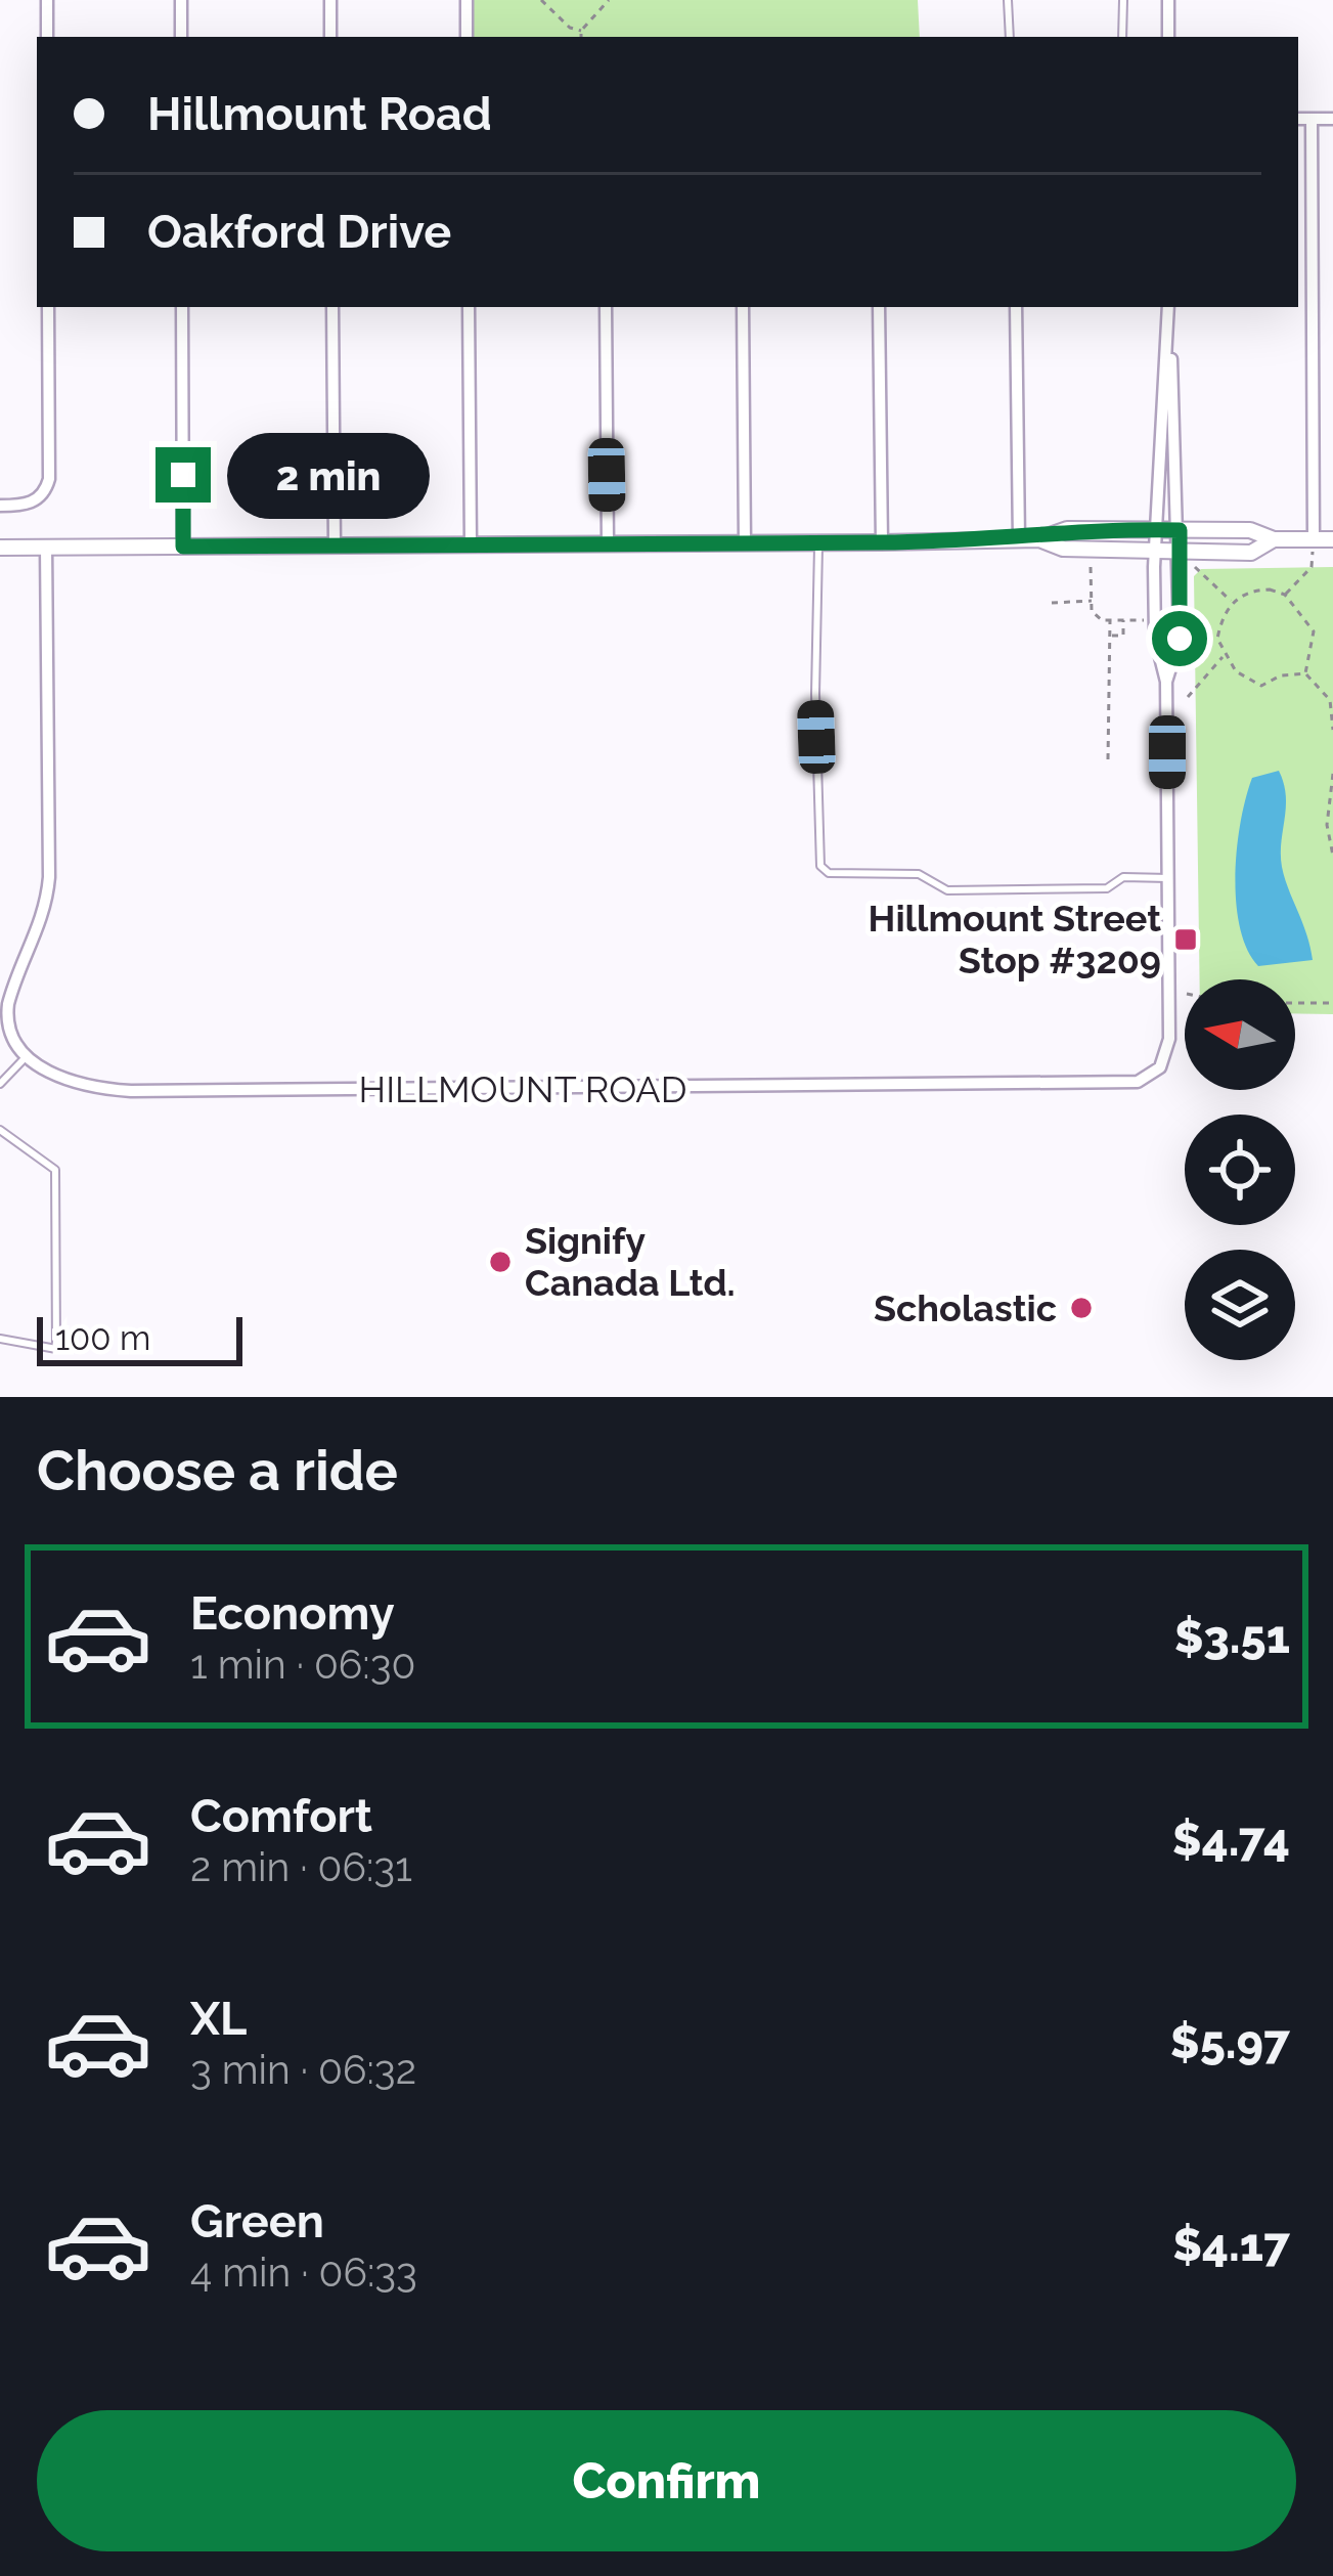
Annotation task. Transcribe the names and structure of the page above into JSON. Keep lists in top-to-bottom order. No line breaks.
{"streets":{"street":["HILLMOUNT ROAD"]},"places":{"transit":["Hillmount Street Stop #3209"],"other":["Signify Canada Ltd.","Scholastic"]},"scale_bar":"100 m","north":"left","page":{"banner":["Hillmount Road","Oakford Drive"],"bubble":"2 min","scale":"100 m","heading":"Choose a ride","list":[{"name":"Economy","note":"1 min · 06:30","value":"$3.51"},{"name":"Comfort","note":"2 min · 06:31","value":"$4.74"},{"name":"XL","note":"3 min · 06:32","value":"$5.97"},{"name":"Green","note":"4 min · 06:33","value":"$4.17"}],"buttons":"Confirm"}}
